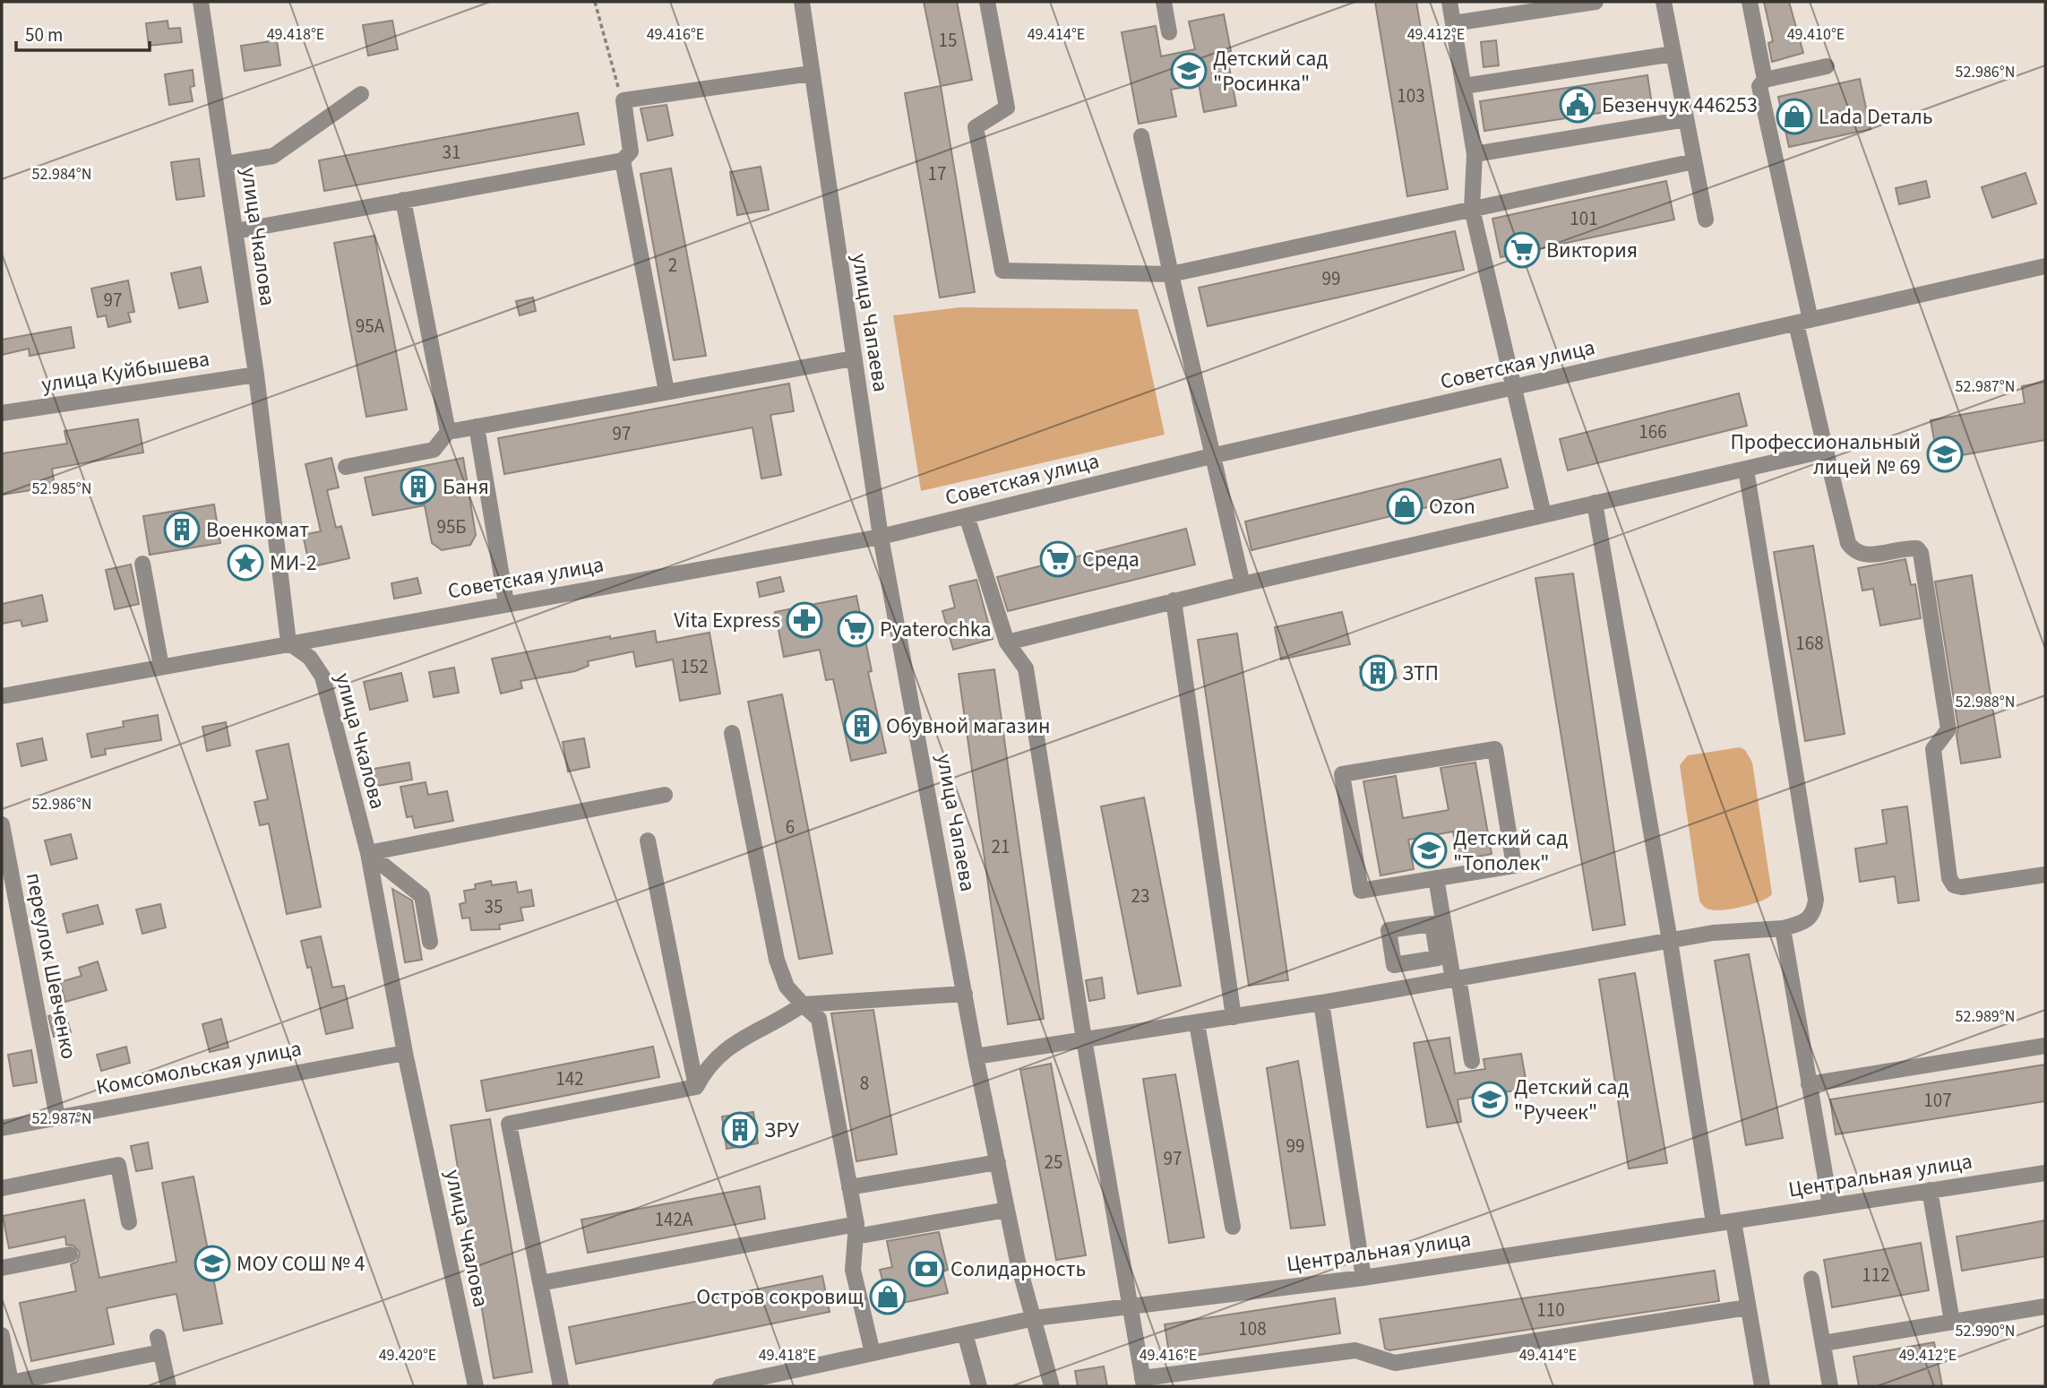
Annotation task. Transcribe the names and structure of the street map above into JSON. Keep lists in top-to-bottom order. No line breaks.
{"streets":{"street":["улица Чкалова","улица Чапаева","Советская улица","улица Куйбышева","переулок Шевченко","Комсомольская улица","Центральная улица"]},"crossings":[["улица Чкалова","Советская улица"],["улица Чкалова","улица Куйбышева"],["улица Чкалова","Комсомольская улица"],["улица Чапаева","Советская улица"],["улица Чапаева","Центральная улица"],["переулок Шевченко","Комсомольская улица"]],"places":{"school or university":["Детский сад \"Росинка\"","Профессиональный лицей № 69","Детский сад \"Тополек\"","Детский сад \"Ручеек\"","МОУ СОШ № 4"],"public building":["Безенчук 446253"],"shop":["Lada Dеталь","Ozon","Остров сокровищ"],"supermarket":["Виктория","Среда","Pyaterochka"],"building":["Баня","Военкомат","ЗТП","Обувной магазин","ЗРУ"],"place":["МИ-2"],"pharmacy":["Vita Express"],"bank":["Солидарность"]},"house_numbers":["15","103","31","17","101","2","99","97","95А","166","97","95Б","168","152","6","21","23","35","142","8","107","99","97","25","142А","112","110","108"],"scale_bar":"50 m","coordinates":["49.418°E","49.416°E","49.414°E","49.412°E","49.410°E","52.986°N","52.984°N","52.987°N","52.985°N","52.988°N","52.989°N","52.990°N","49.420°E"]}
